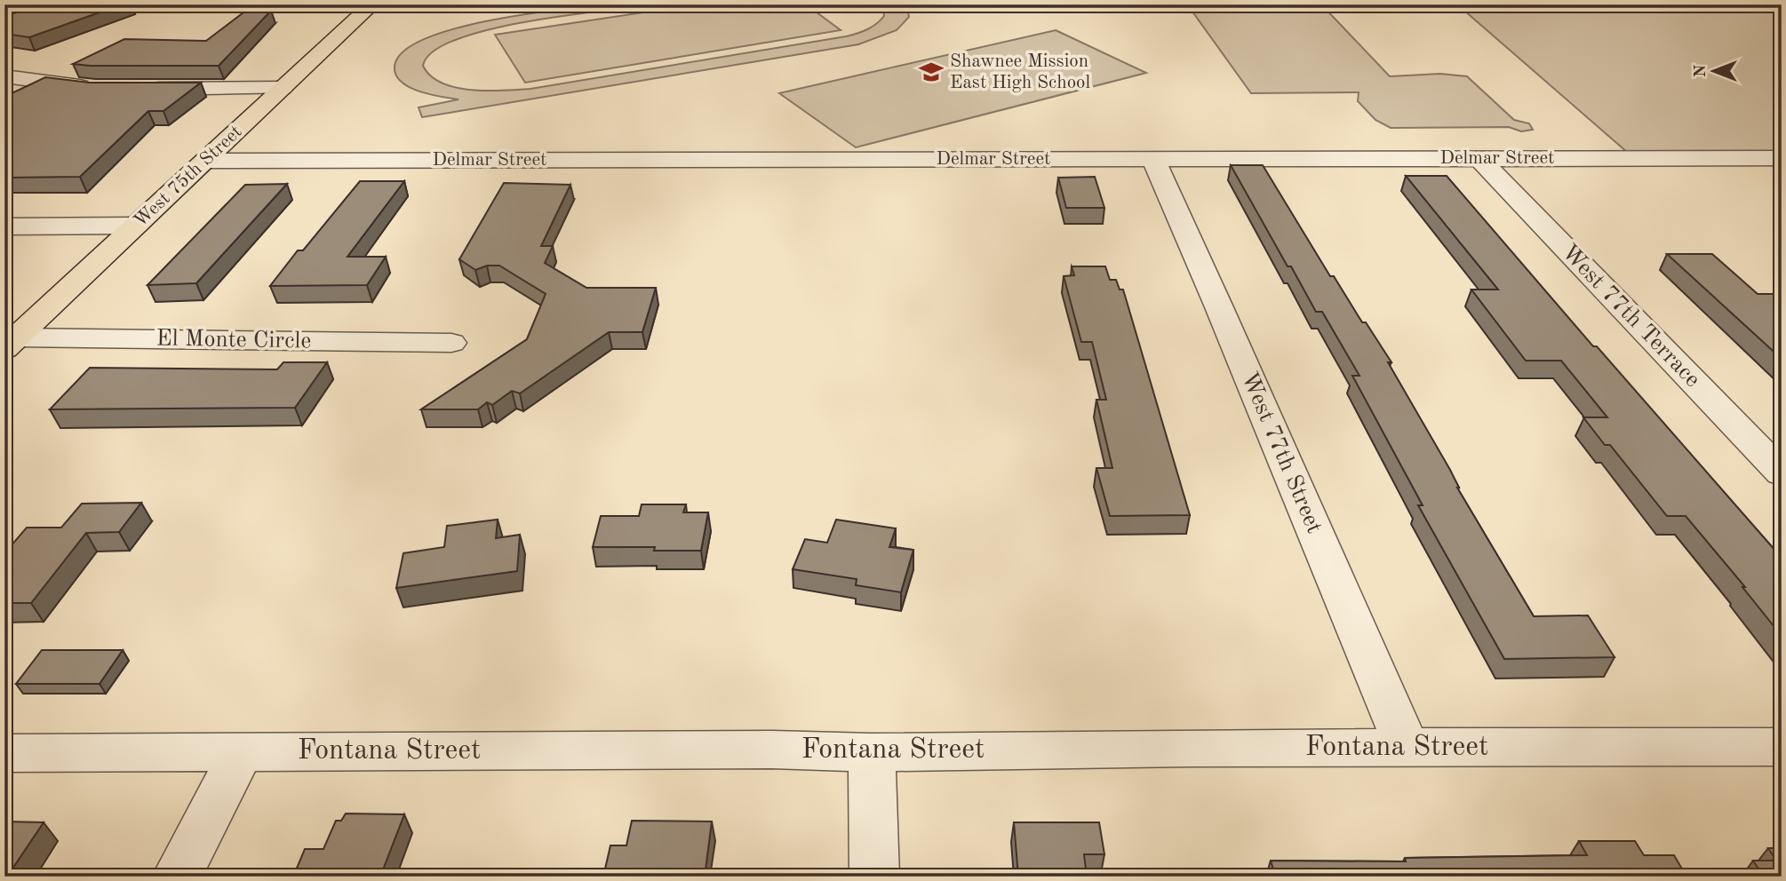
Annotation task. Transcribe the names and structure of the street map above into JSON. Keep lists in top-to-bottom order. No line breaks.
{"streets":{"main road":["West 75th Street"],"street":["Delmar Street","West 77th Terrace","El Monte Circle","West 77th Street","Fontana Street"]},"crossings":[["Delmar Street","West 75th Street"],["Delmar Street","West 77th Terrace"],["Delmar Street","West 77th Street"],["West 75th Street","El Monte Circle"],["West 77th Street","Fontana Street"]],"places":{"school or university":["Shawnee Mission East High School"]},"north":"left"}
